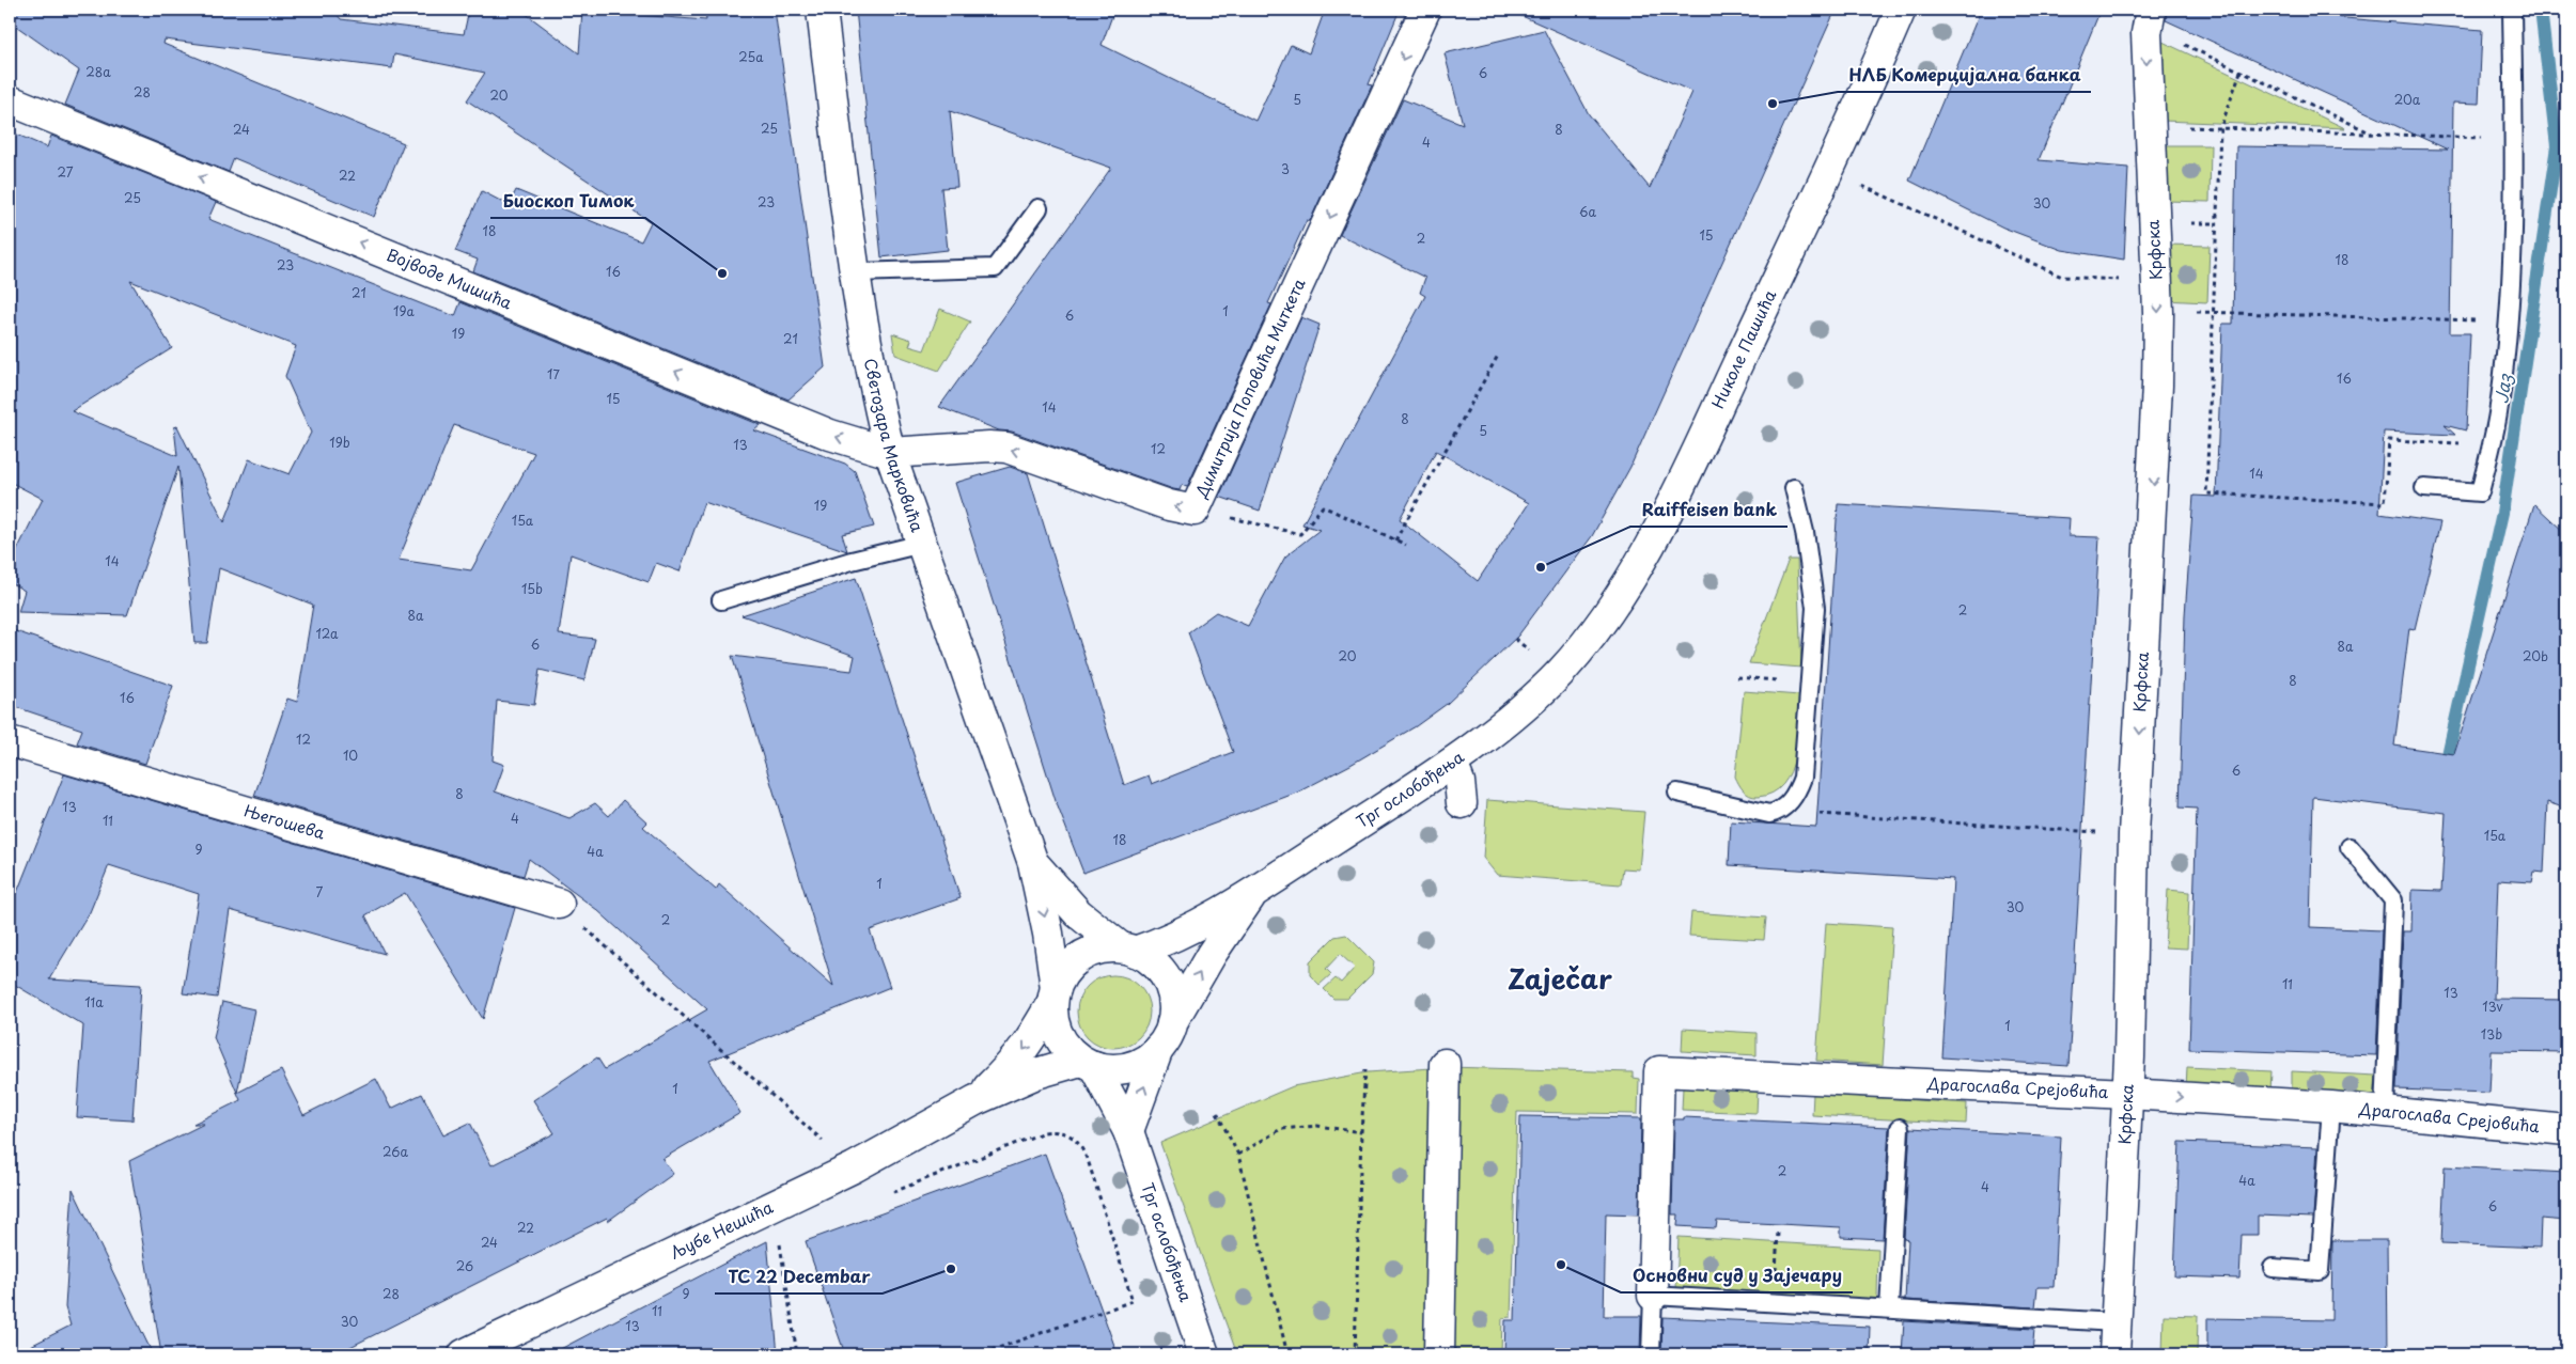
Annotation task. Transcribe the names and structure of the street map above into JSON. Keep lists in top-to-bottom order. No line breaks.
{"streets":{"street":["Крфска","Војводе Мишића","Николе Пашића","Димитрија Поповића Миткета","Светозара Марковића","Трг ослобођења","Његошева","Драгослава Срејовића","Љубе Нешића"]},"crossings":[["Крфска","Драгослава Срејовића"],["Војводе Мишића","Димитрија Поповића Миткета"],["Војводе Мишића","Светозара Марковића"],["Николе Пашића","Трг ослобођења"],["Димитрија Поповића Миткета","Светозара Марковића"],["Светозара Марковића","Трг ослобођења"],["Светозара Марковића","Љубе Нешића"],["Трг ослобођења","Љубе Нешића"]],"one_way":["Крфска","Војводе Мишића","Димитрија Поповића Миткета"],"districts":["Zaječar"],"water":["Јаз"],"places":["НЛБ Комерцијална банка","Биоскоп Тимок","Raiffeisen bank","Основни суд у Зајечару","TC 22 Decembar"],"house_numbers":["25a","28a","6","28","20","5","20a","25","24","8","4","3","27","22","25","23","30","6a","18","15","2","18","23","16","21","19a","1","6","19","21","17","16","15","14","8","5","19b","13","12","14","19","15a","14","15b","2","8a","12a","6","8a","20","20b","8","16","12","10","6","8","13","4","11","15a","18","9","4a","1","7","30","2","11","13","11a","13v","1","13b","1","26a","2","4a","4","6","22","24","26","28","9","11","30","13"]}
